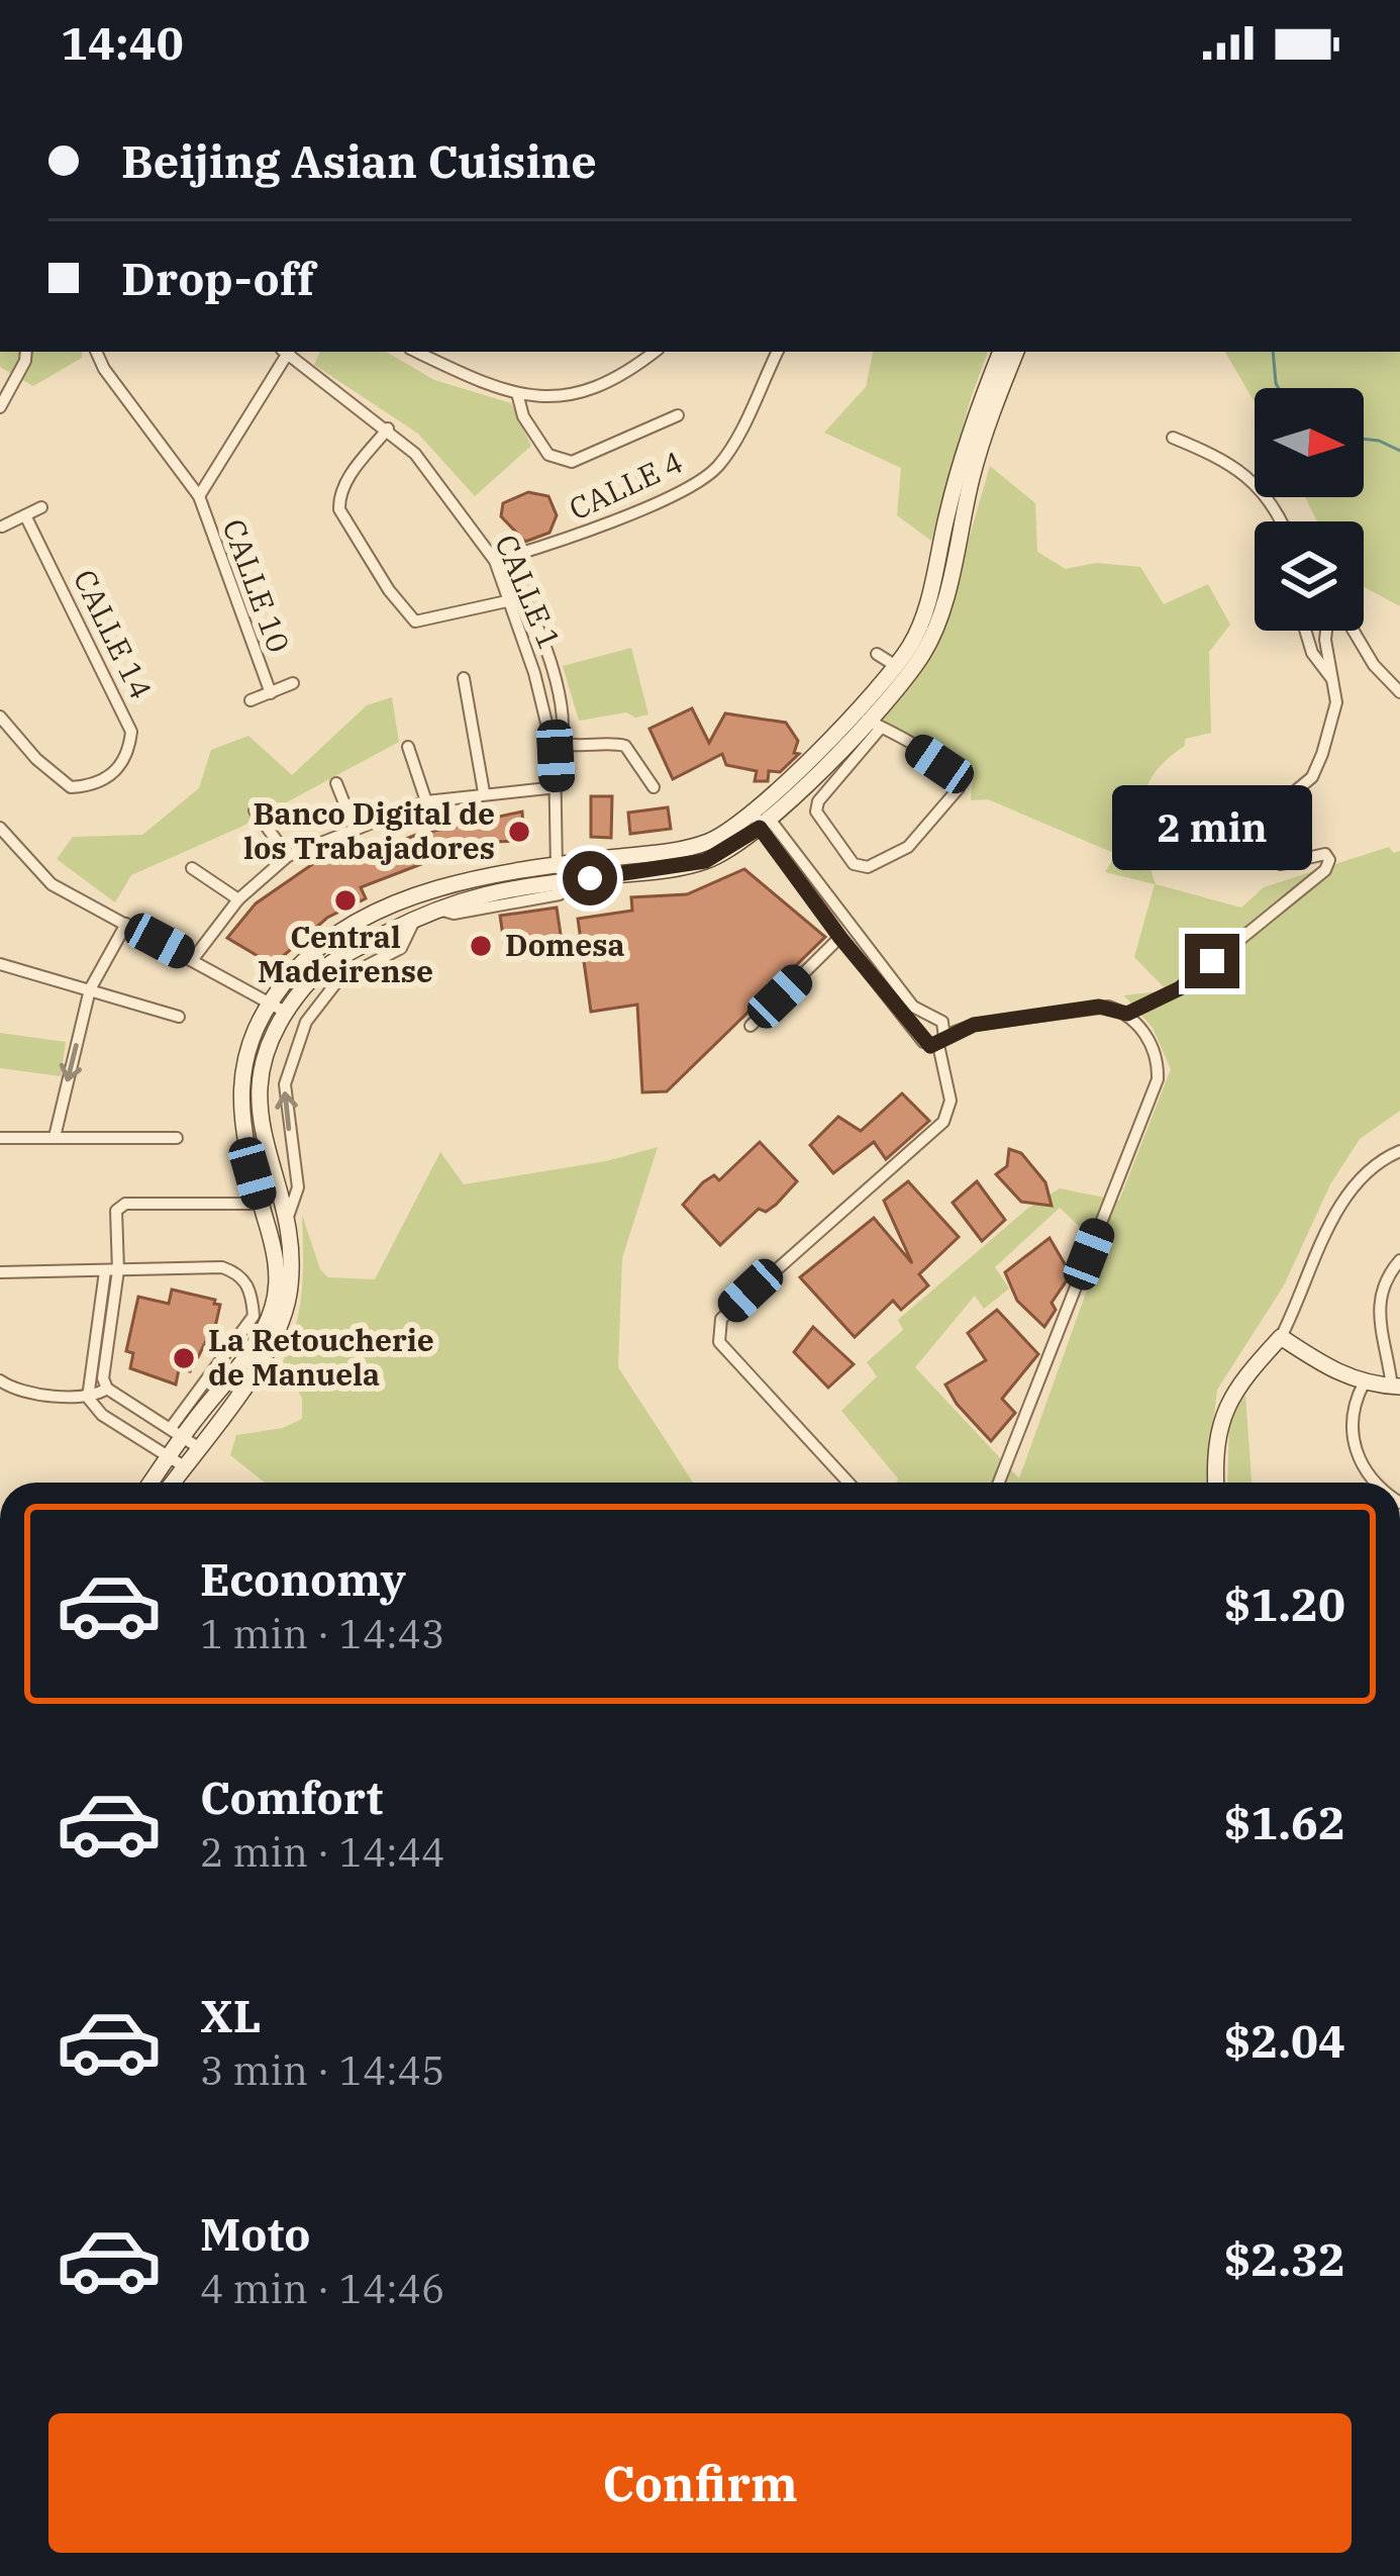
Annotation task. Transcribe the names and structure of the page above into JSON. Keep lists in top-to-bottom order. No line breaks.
{"streets":{"street":["CALLE 4","CALLE 10","CALLE 1","CALLE 14"]},"crossings":[["CALLE 4","CALLE 1"]],"places":["Banco Digital de los Trabajadores","Central Madeirense","Domesa","La Retoucherie de Manuela"],"north":"right","page":{"status":"14:40","banner":["Beijing Asian Cuisine","Drop-off"],"bubble":"2 min","list":[{"name":"Economy","note":"1 min · 14:43","value":"$1.20"},{"name":"Comfort","note":"2 min · 14:44","value":"$1.62"},{"name":"XL","note":"3 min · 14:45","value":"$2.04"},{"name":"Moto","note":"4 min · 14:46","value":"$2.32"}],"buttons":"Confirm"}}
